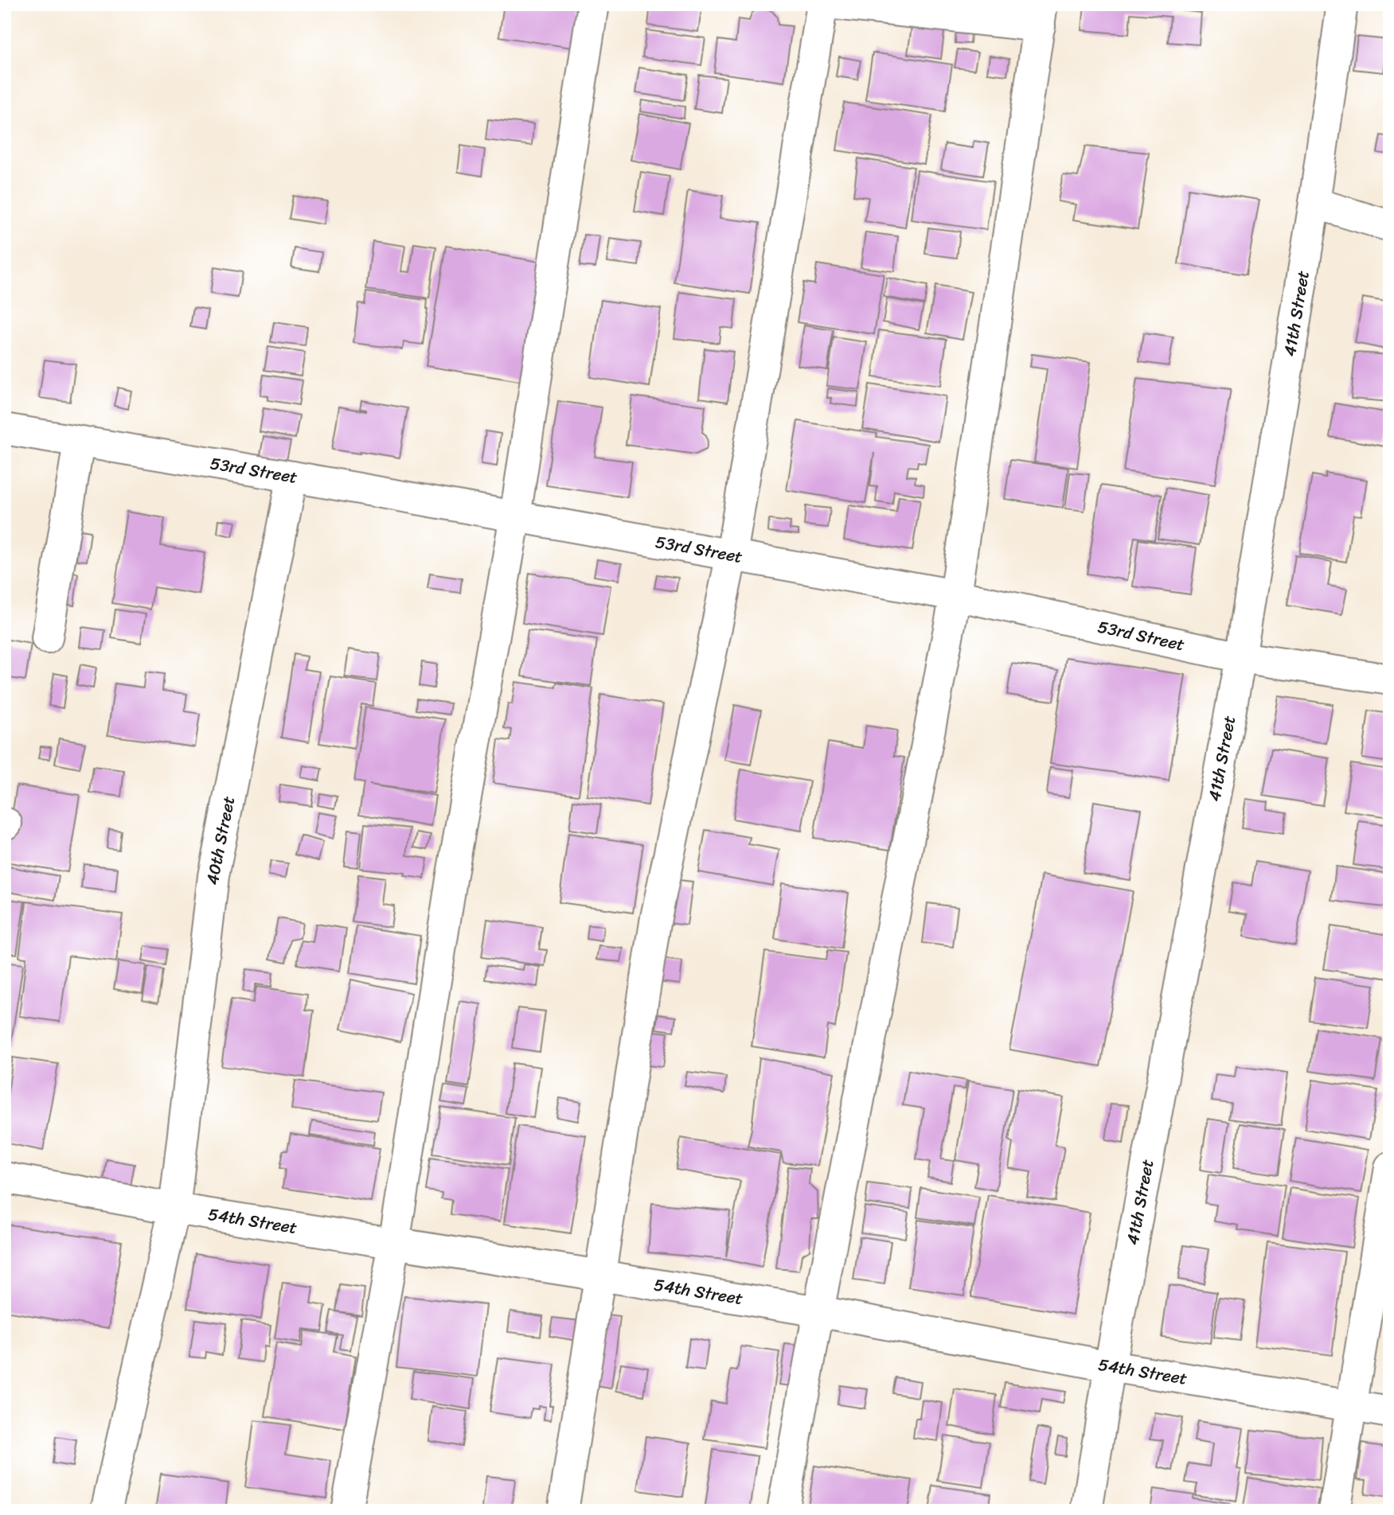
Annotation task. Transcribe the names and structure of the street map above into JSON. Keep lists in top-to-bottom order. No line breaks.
{"streets":{"street":["41th Street","53rd Street","40th Street","54th Street"]},"crossings":[["41th Street","53rd Street"],["41th Street","54th Street"],["53rd Street","40th Street"],["40th Street","54th Street"]]}
